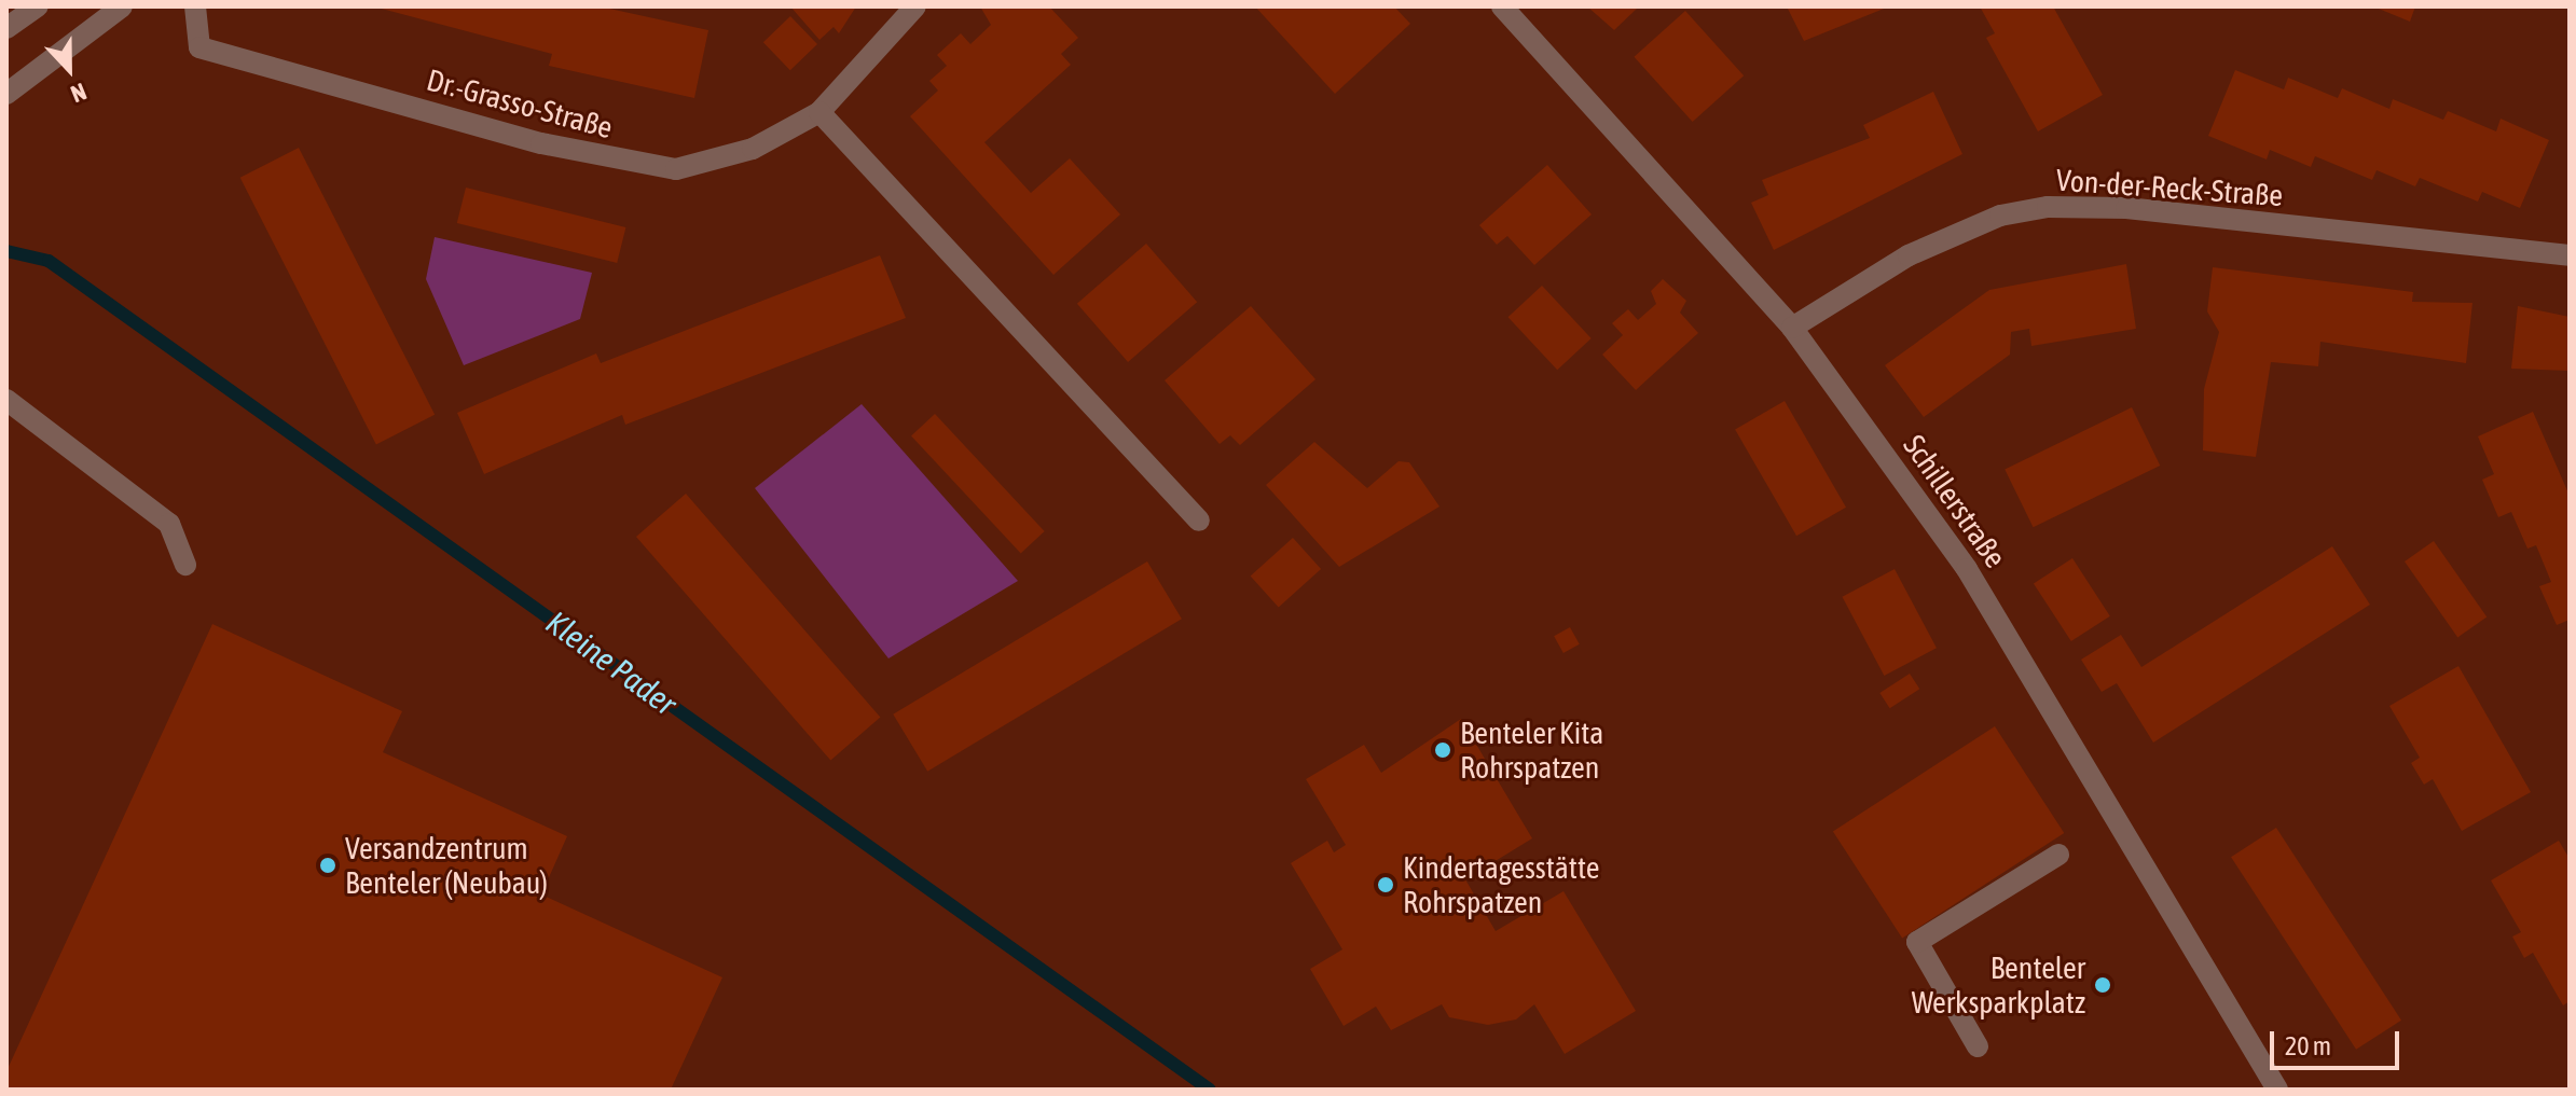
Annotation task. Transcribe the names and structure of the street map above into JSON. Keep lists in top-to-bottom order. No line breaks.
{"streets":{"street":["Dr.-Grasso-Straße","Von-der-Reck-Straße","Schillerstraße"]},"crossings":[["Von-der-Reck-Straße","Schillerstraße"]],"water":["Kleine Pader"],"places":["Benteler Kita Rohrspatzen","Versandzentrum Benteler (Neubau)","Kindertagesstätte Rohrspatzen","Benteler Werksparkplatz"],"scale_bar":"20 m","north":"bottom"}
